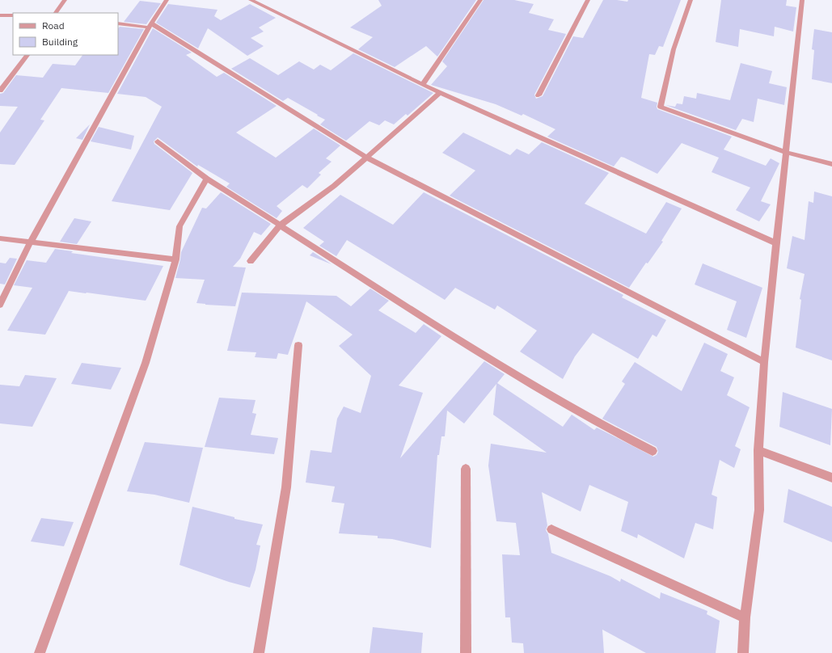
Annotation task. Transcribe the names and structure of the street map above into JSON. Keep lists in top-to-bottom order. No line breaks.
{"legend":["Road","Building"]}
